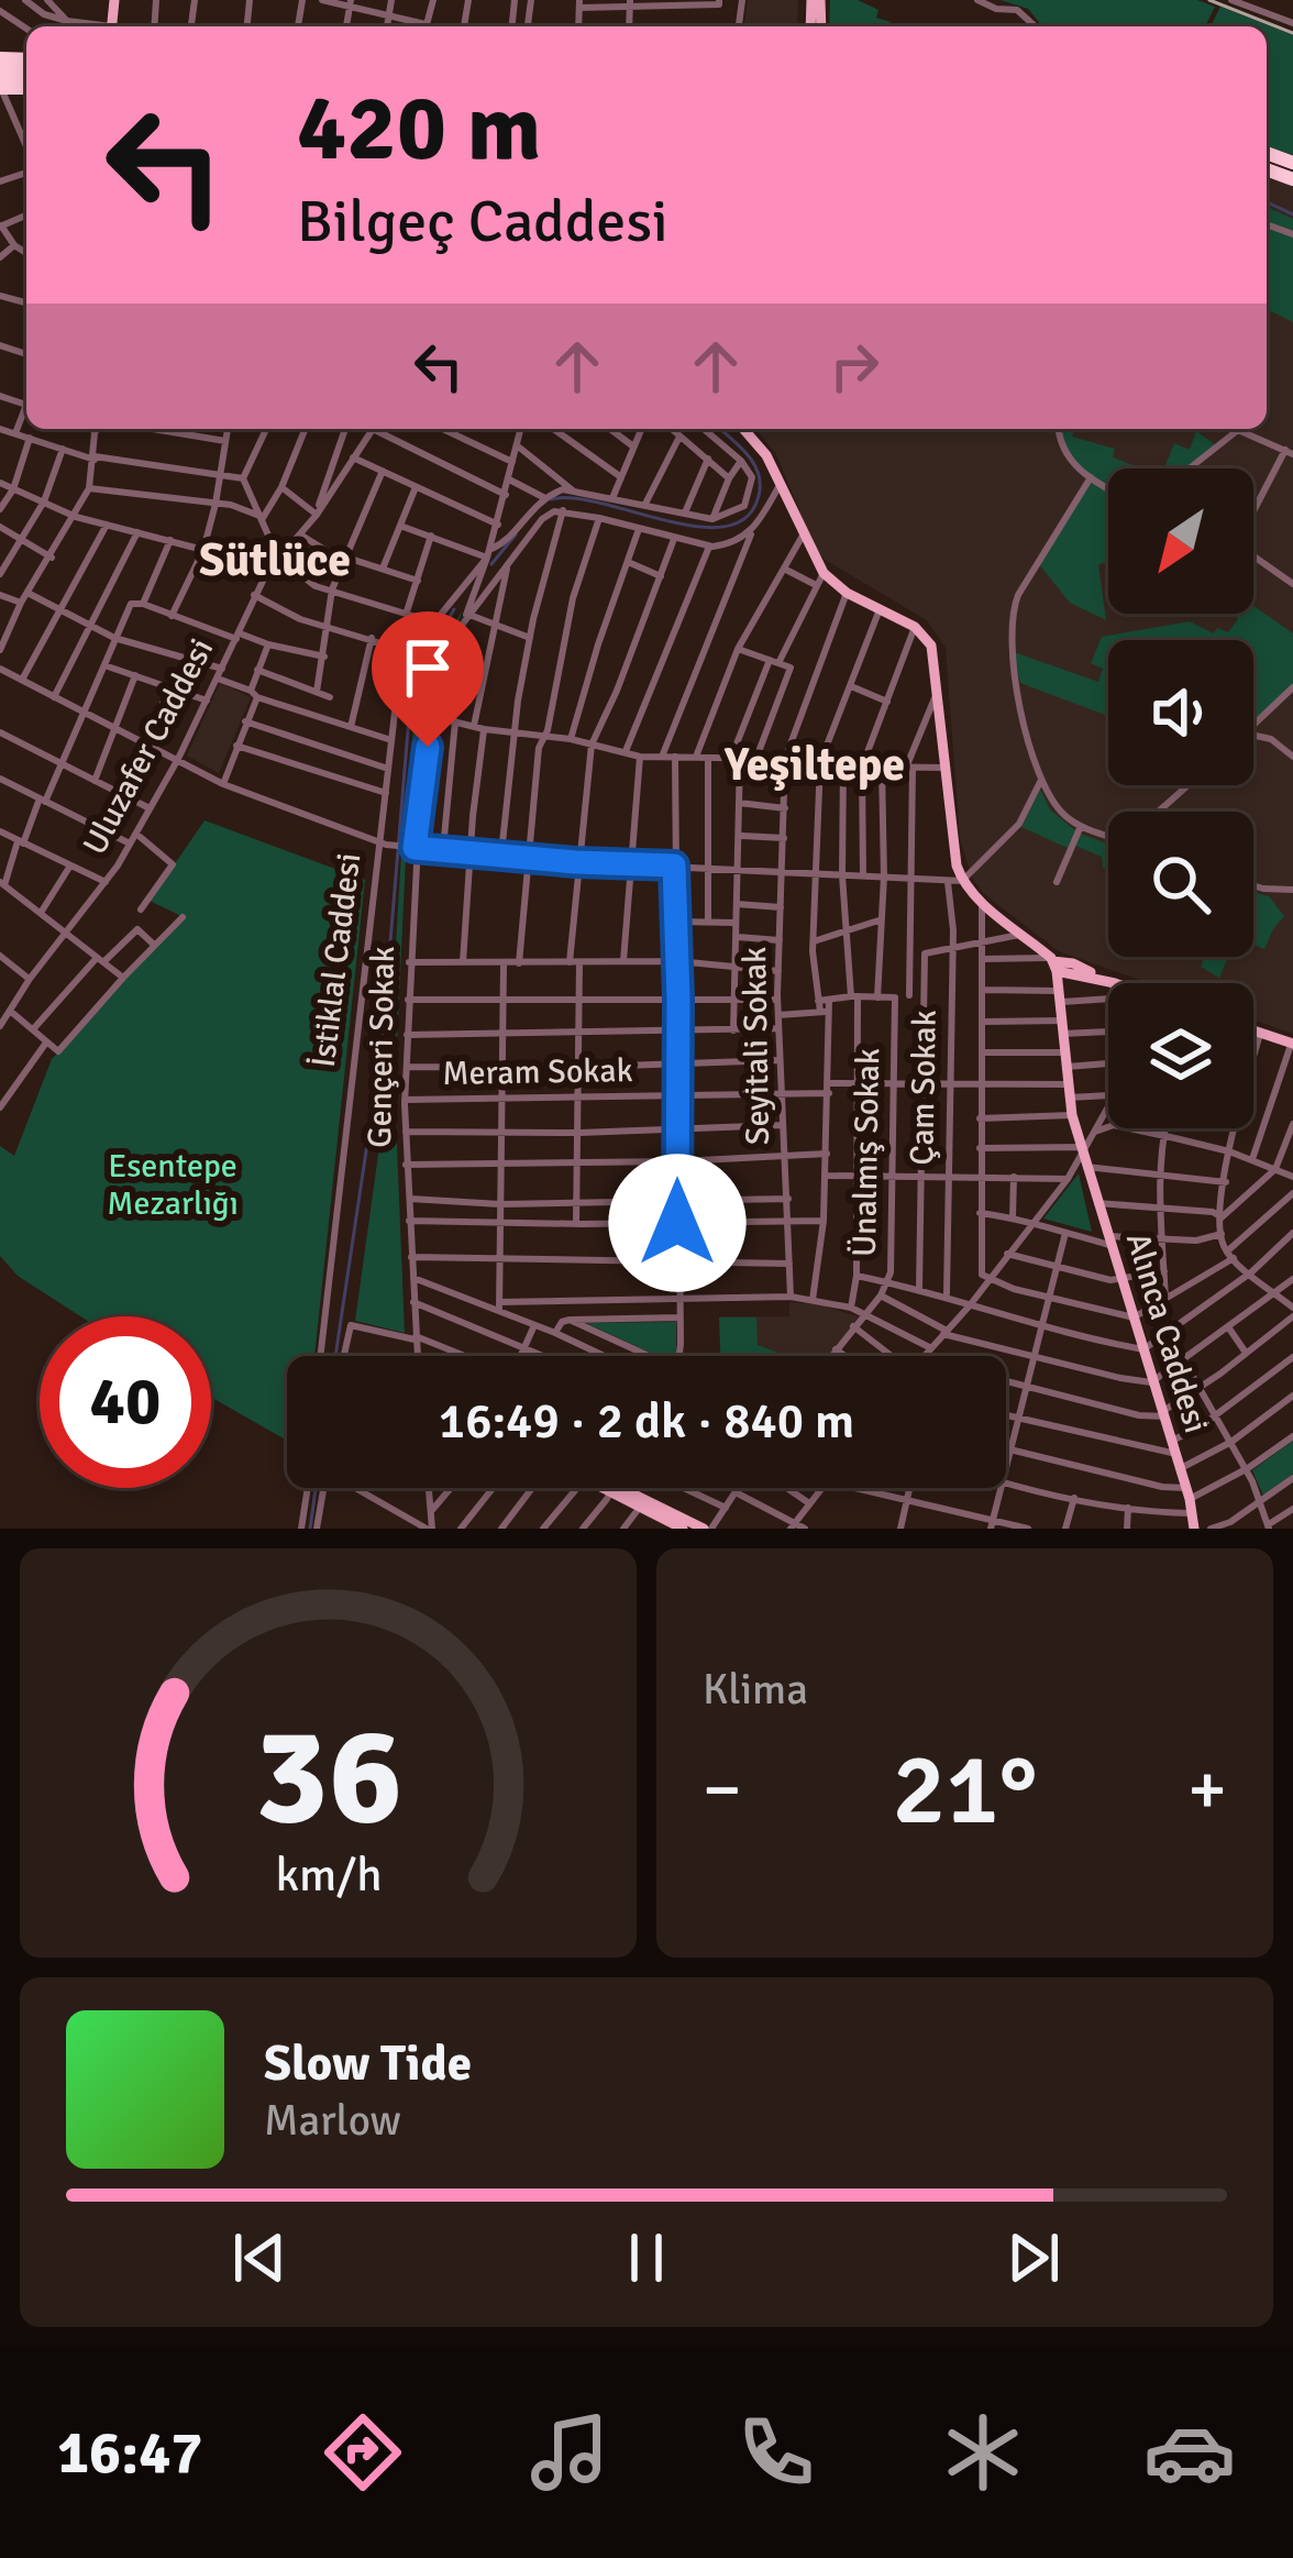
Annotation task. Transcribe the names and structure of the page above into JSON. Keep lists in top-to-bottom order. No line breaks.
{"streets":{"main road":["Alınca Caddesi"],"street":["Uluzafer Caddesi","İstiklal Caddesi","Seyitali Sokak","Gençeri Sokak","Meram Sokak","Çam Sokak","Ünalmış Sokak"]},"crossings":[["İstiklal Caddesi","Gençeri Sokak"],["Seyitali Sokak","Meram Sokak"],["Gençeri Sokak","Meram Sokak"],["Meram Sokak","Çam Sokak"],["Meram Sokak","Ünalmış Sokak"],["Meram Sokak","Alınca Caddesi"]],"districts":["Sütlüce","Yeşiltepe"],"parks":["Esentepe Mezarlığı"],"north":"bottom left","page":{"turn":["420 m","Bilgeç Caddesi"],"limit":"40","trip":"16:49 · 2 dk · 840 m","tile":"Klima","heat":["−","21°","+"],"song":["Slow Tide","Marlow"],"tabs":"16:47","gauge":["36","km/h"]}}
